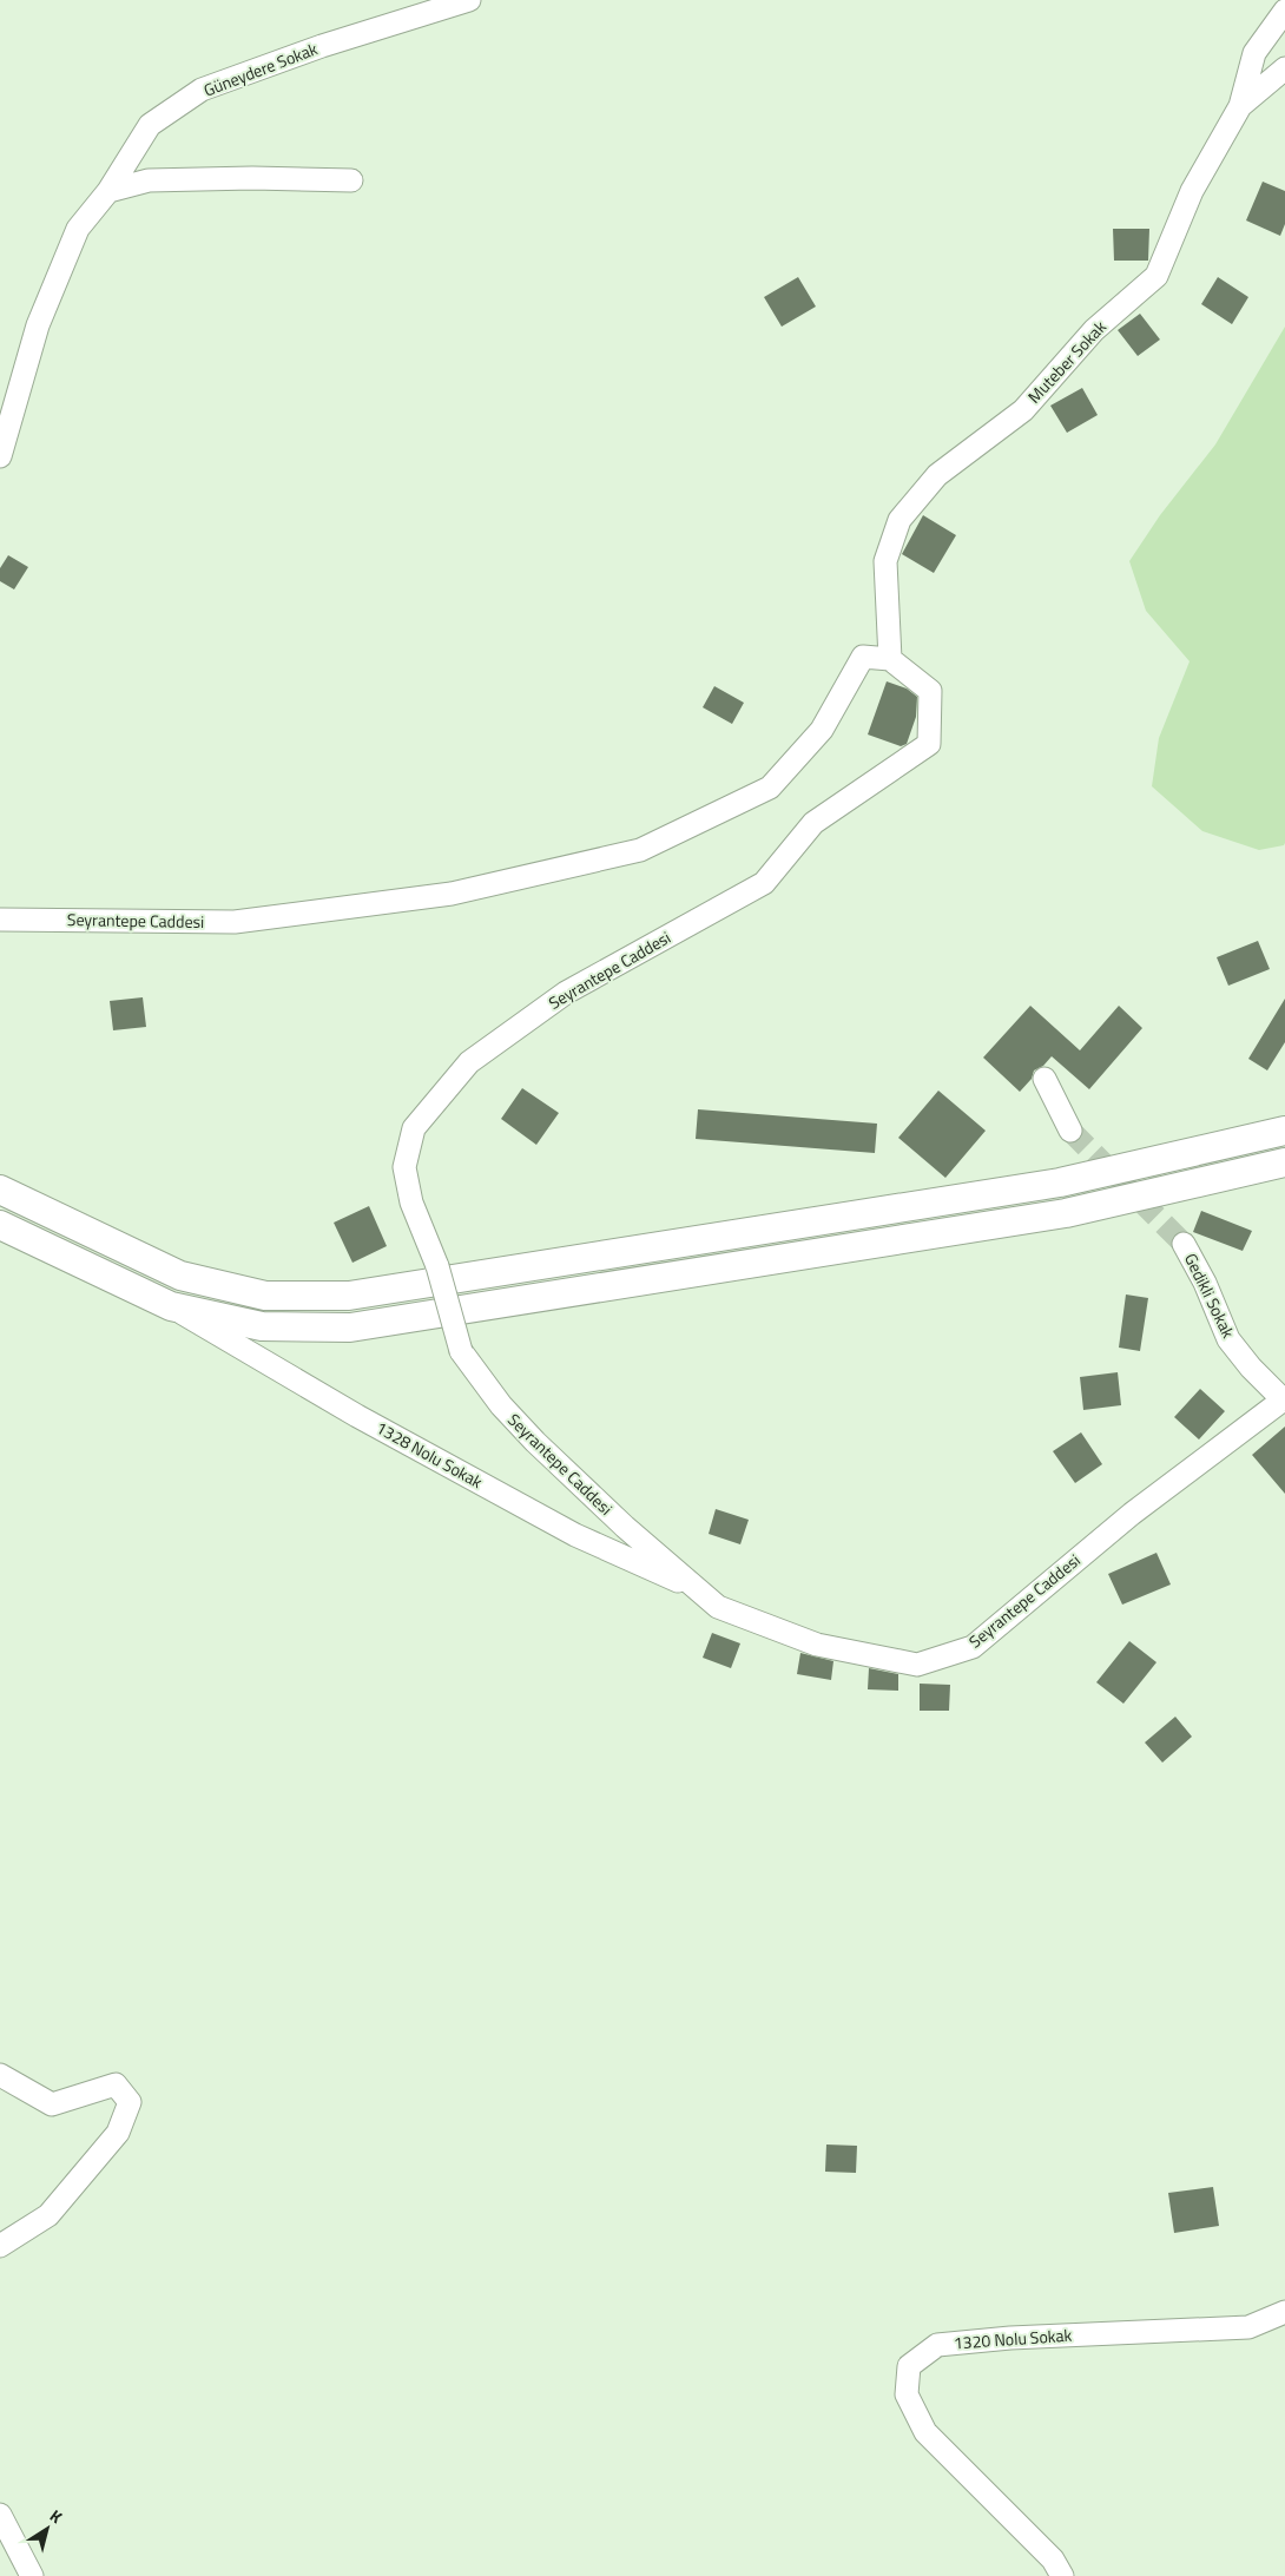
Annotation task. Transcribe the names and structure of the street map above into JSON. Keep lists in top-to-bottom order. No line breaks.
{"streets":{"street":["Güneydere Sokak","Muteber Sokak","Seyrantepe Caddesi","Gedikli Sokak","1328 Nolu Sokak","1320 Nolu Sokak"]},"crossings":[["Muteber Sokak","Seyrantepe Caddesi"],["Seyrantepe Caddesi","Gedikli Sokak"],["Seyrantepe Caddesi","1328 Nolu Sokak"]],"north":"top right"}
